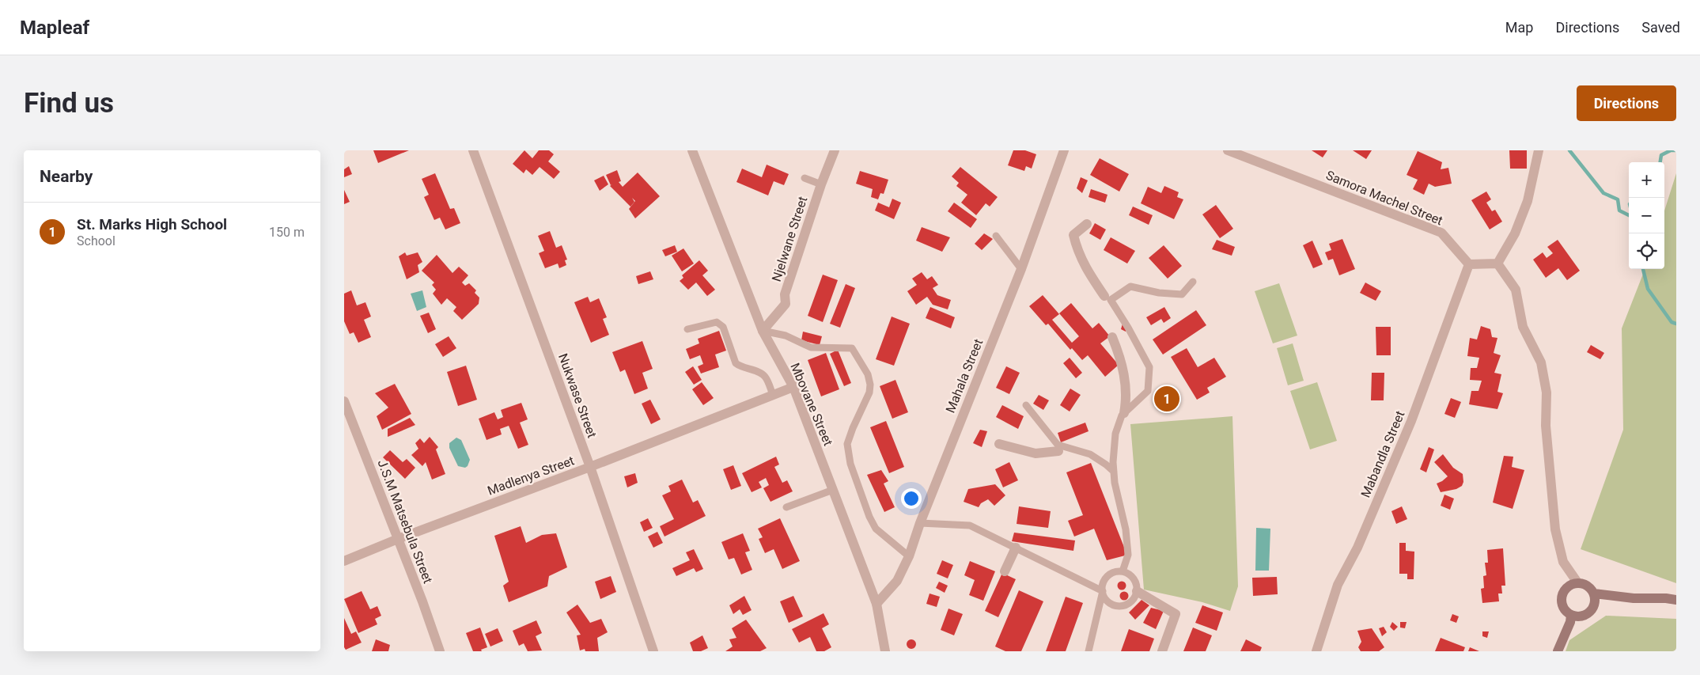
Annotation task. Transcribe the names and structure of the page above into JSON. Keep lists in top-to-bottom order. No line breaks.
{"streets":{"street":["Samora Machel Street","Njelwane Street","Mahala Street","Nukwase Street","Mbovane Street","Mabandla Street","Madlenya Street","J.S.M Matsebula Street"]},"crossings":[["Samora Machel Street","Mabandla Street"],["Njelwane Street","Mbovane Street"],["Mahala Street","Mbovane Street"],["Nukwase Street","Madlenya Street"],["Mbovane Street","Madlenya Street"],["Madlenya Street","J.S.M Matsebula Street"]],"page":{"header":"Mapleaf","nav":["Map","Directions","Saved"],"buttons":"Directions","title":"Find us","heading":"Nearby","map_buttons":["+","−"],"list":[{"mark":"1","name":"St. Marks High School","note":"School","value":"150 m"}],"pins":"1"}}
